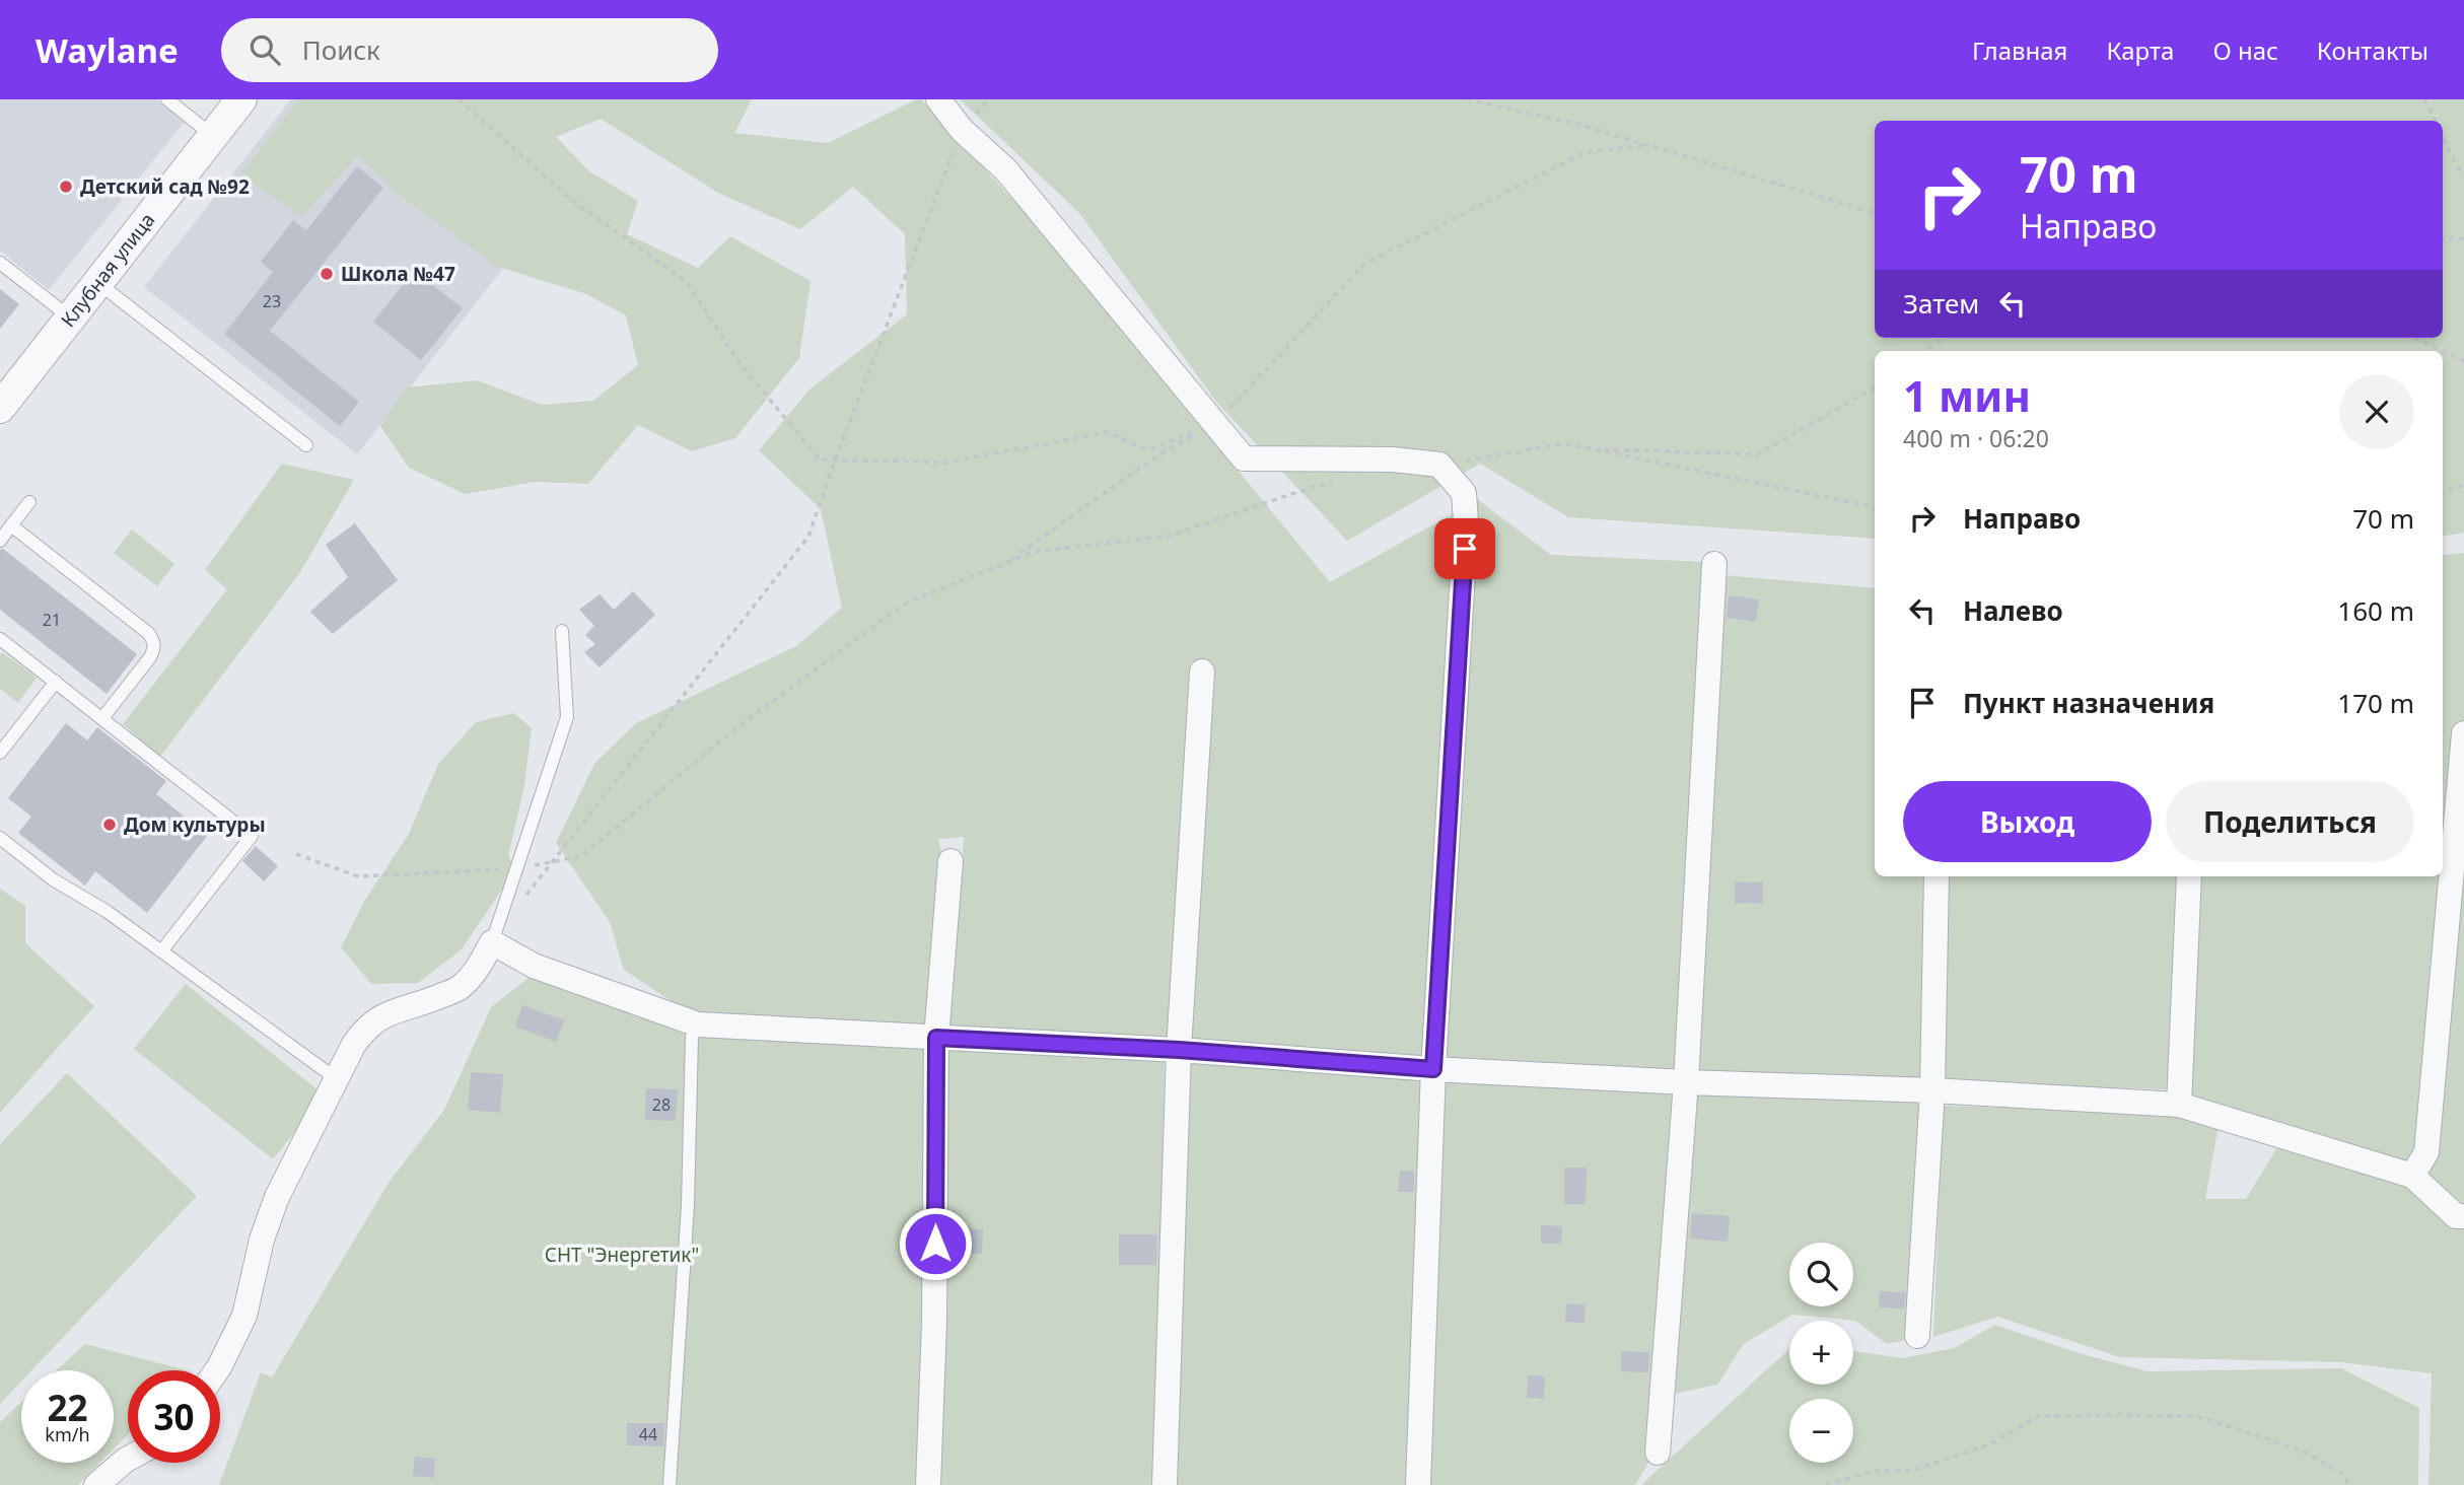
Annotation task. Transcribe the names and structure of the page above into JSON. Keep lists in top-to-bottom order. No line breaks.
{"streets":{"street":["Клубная улица"]},"parks":["СНТ \"Энергетик\""],"places":["Детский сад №92","Школа №47","Дом культуры"],"house_numbers":["23","21","28","44"],"page":{"header":"Waylane","search":"Поиск","nav":["Главная","Карта","О нас","Контакты"],"turn":["70 m","Направо"],"then":"Затем","heading":["1 мин","400 m · 06:20"],"list":[{"name":"Направо","value":"70 m"},{"name":"Налево","value":"160 m"},{"name":"Пункт назначения","value":"170 m"}],"buttons":["Выход","Поделиться"],"map_buttons":["+","−"],"speed":"22 km/h","limit":"30"}}
